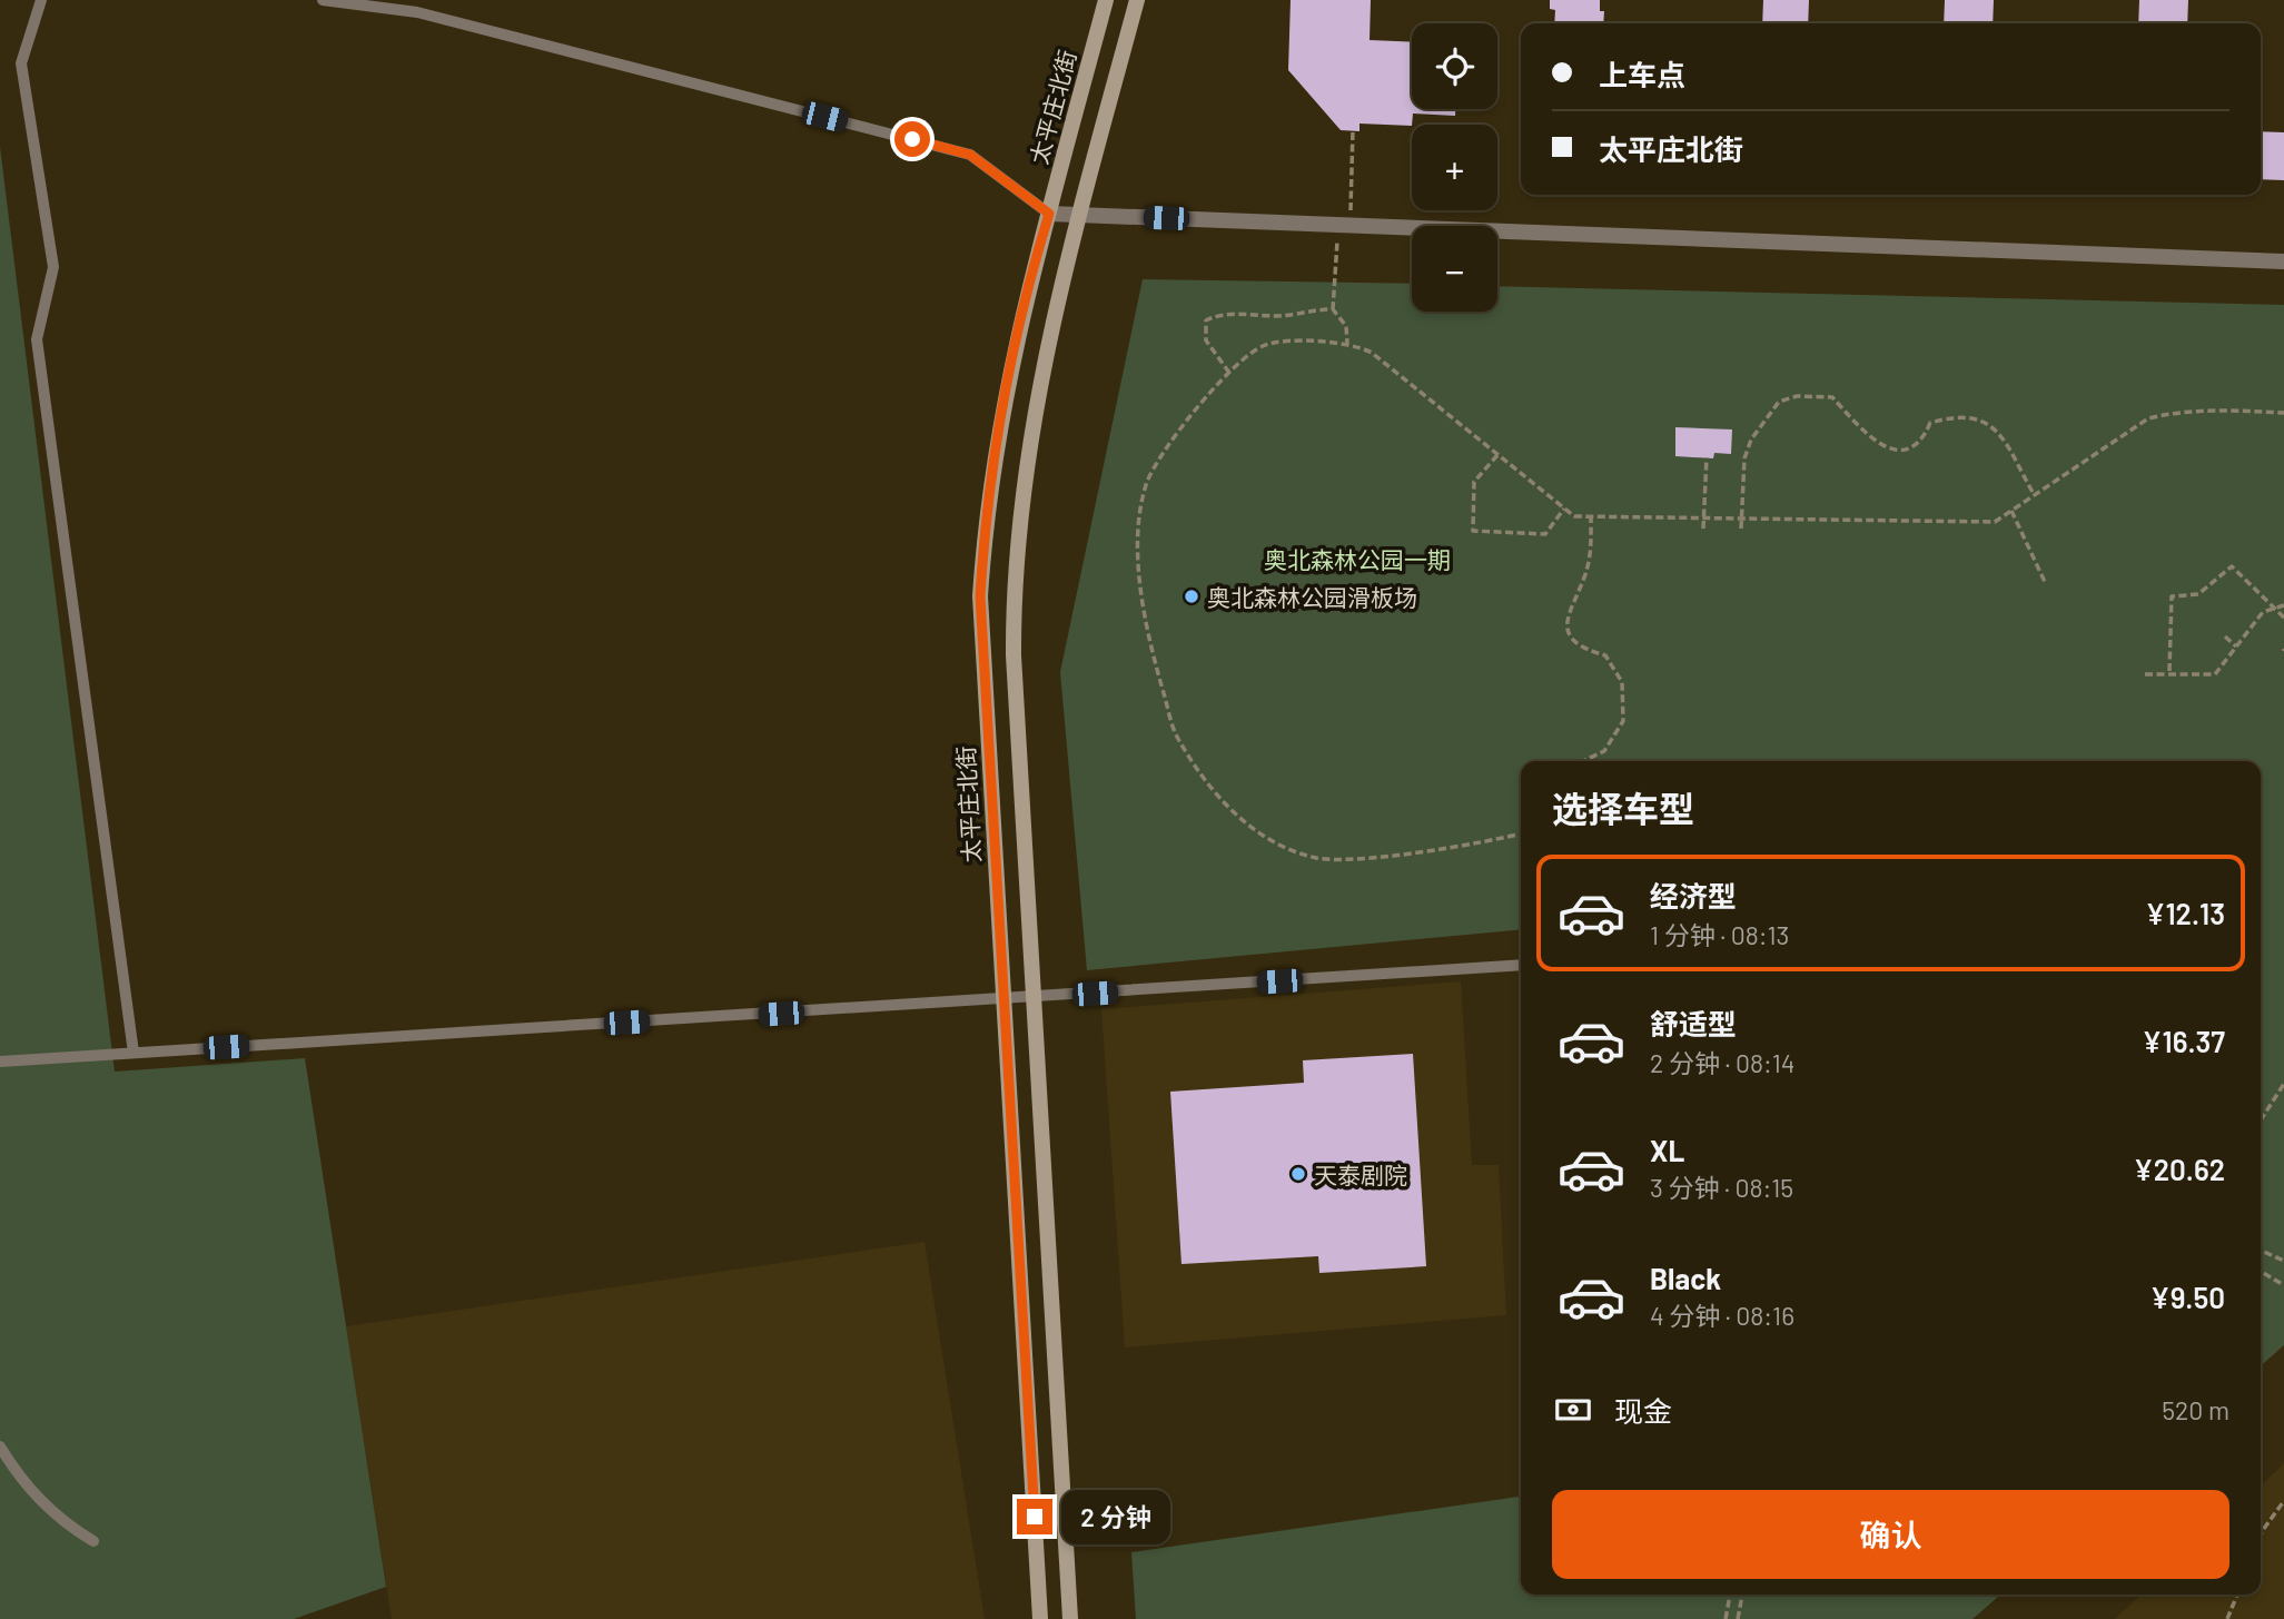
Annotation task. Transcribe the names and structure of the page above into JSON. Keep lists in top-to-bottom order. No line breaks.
{"streets":{"main road":["太平庄北街"]},"parks":["奥北森林公园一期"],"places":["奥北森林公园滑板场","天泰剧院"],"page":{"map_buttons":["+","−"],"banner":["上车点","太平庄北街"],"heading":"选择车型","list":[{"name":"经济型","note":"1 分钟 · 08:13","value":"¥12.13"},{"name":"舒适型","note":"2 分钟 · 08:14","value":"¥16.37"},{"name":"XL","note":"3 分钟 · 08:15","value":"¥20.62"},{"name":"Black","note":"4 分钟 · 08:16","value":"¥9.50"}],"pay":["现金","520 m"],"buttons":"确认","bubble":"2 分钟"}}
